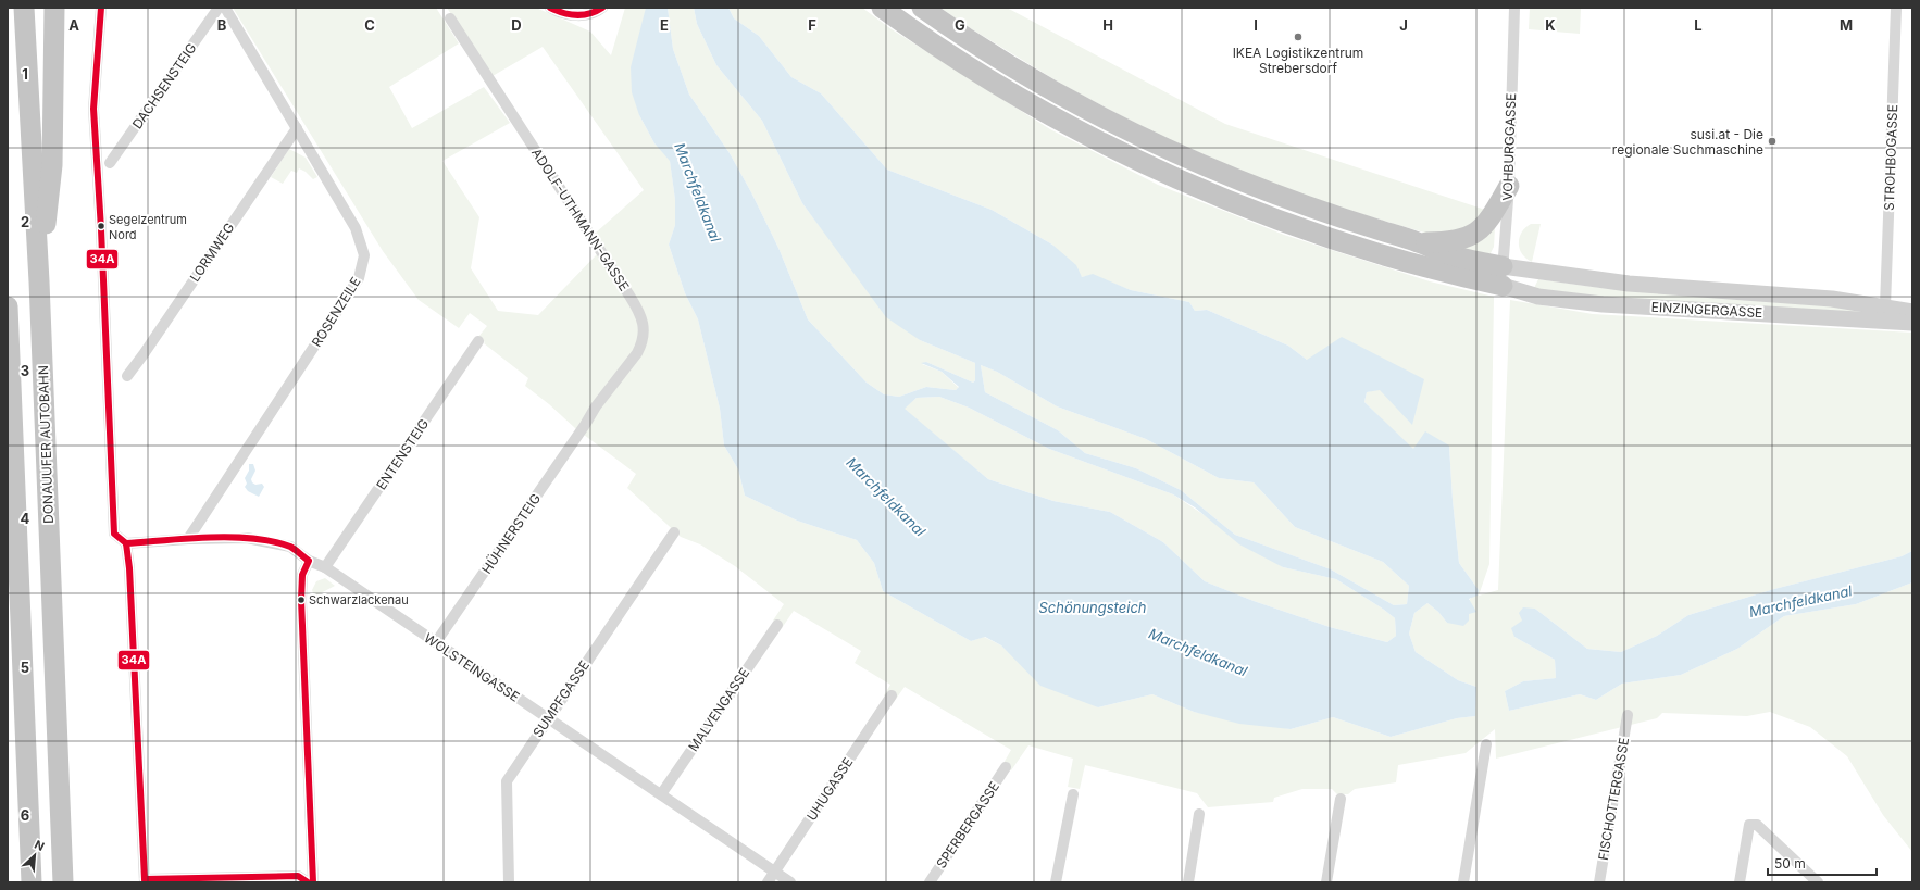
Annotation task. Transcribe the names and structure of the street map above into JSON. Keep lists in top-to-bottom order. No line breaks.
{"streets":{"highway":["DONAUUFER AUTOBAHN"],"main road":["EINZINGERGASSE"],"street":["DACHSENSTEIG","VOHBURGGASSE","STROHBOGASSE","ADOLF-UTHMANN-GASSE","LORMWEG","ROSENZEILE","ENTENSTEIG","HÜHNERSTEIG","WOLSTEINGASSE","SUMPFGASSE","MALVENGASSE","UHUGASSE","FISCHOTTERGASSE","SPERBERGASSE"]},"crossings":[["VOHBURGGASSE","EINZINGERGASSE"],["STROHBOGASSE","EINZINGERGASSE"],["ADOLF-UTHMANN-GASSE","HÜHNERSTEIG"],["LORMWEG","ROSENZEILE"],["ROSENZEILE","WOLSTEINGASSE"],["ENTENSTEIG","WOLSTEINGASSE"],["HÜHNERSTEIG","WOLSTEINGASSE"],["WOLSTEINGASSE","SUMPFGASSE"],["WOLSTEINGASSE","MALVENGASSE"],["WOLSTEINGASSE","UHUGASSE"]],"water":["Marchfeldkanal","Schönungsteich"],"places":["IKEA Logistikzentrum Strebersdorf","susi.at - Die regionale Suchmaschine","Segelzentrum Nord","Schwarzlackenau"],"lines":["transit line 34A"],"scale_bar":"50 m","north":"top right","grid":{"columns":["A","B","C","D","E","F","G","H","I","J","K","L","M"],"rows":["1","2","3","4","5","6"]}}
